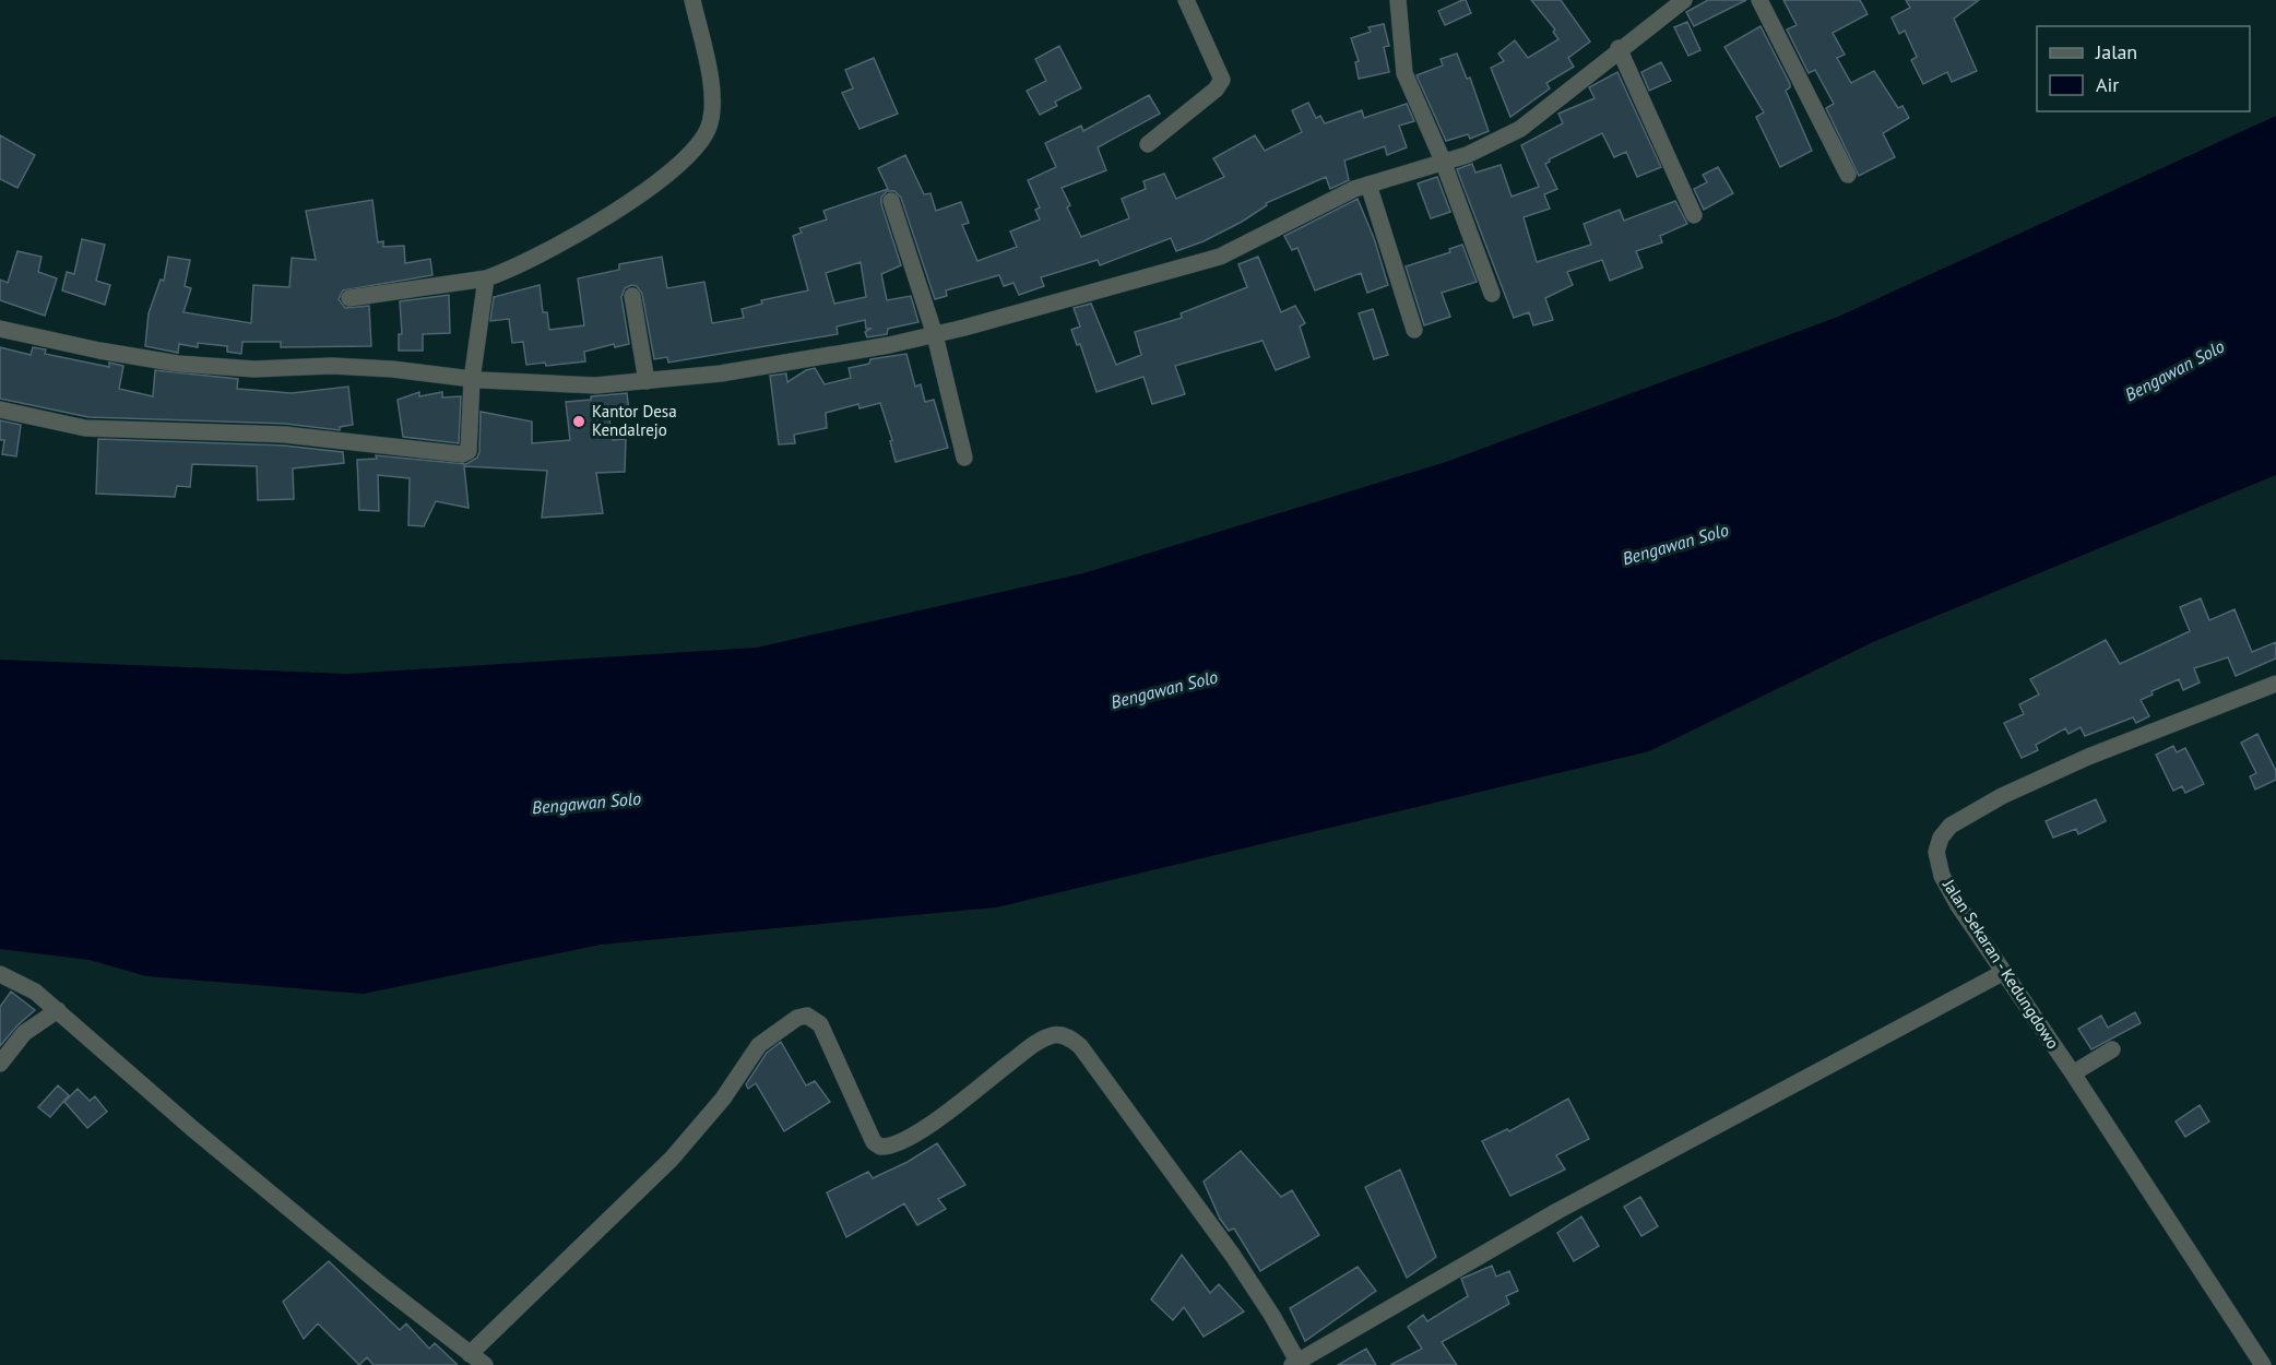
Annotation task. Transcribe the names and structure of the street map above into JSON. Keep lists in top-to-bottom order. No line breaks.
{"streets":{"street":["Jalan Sekaran - Kedungdowo"]},"water":["Bengawan Solo"],"places":["Kantor Desa Kendalrejo"],"legend":["Jalan","Air"]}
